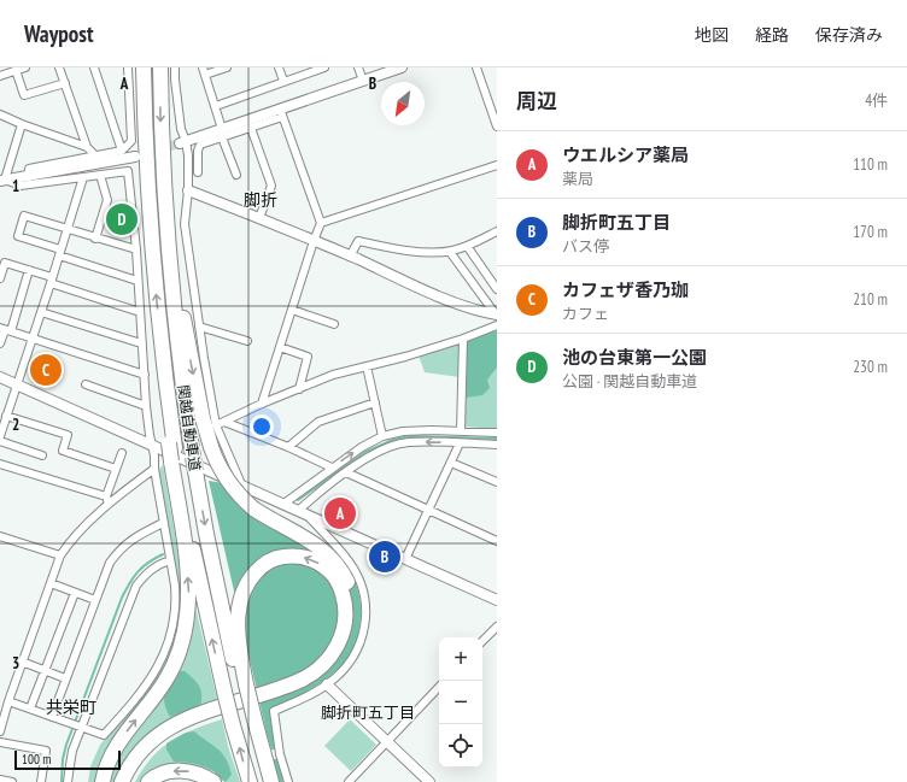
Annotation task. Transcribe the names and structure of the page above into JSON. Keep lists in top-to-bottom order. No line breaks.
{"streets":{"highway":["関越自動車道"]},"districts":["脚折","共栄町","脚折町五丁目"],"scale_bar":"100 m","north":"bottom left","page":{"header":"Waypost","nav":["地図","経路","保存済み"],"heading":["周辺","4件"],"list":[{"mark":"A","name":"ウエルシア薬局","note":"薬局","value":"110 m"},{"mark":"B","name":"脚折町五丁目","note":"バス停","value":"170 m"},{"mark":"C","name":"カフェザ香乃珈","note":"カフェ","value":"210 m"},{"mark":"D","name":"池の台東第一公園","note":"公園 · 関越自動車道","value":"230 m"}],"pins":["D","C","A","B"],"map_buttons":["+","−"],"scale":"100 m"},"grid":{"columns":["A","B"],"rows":["1","2","3"]}}
